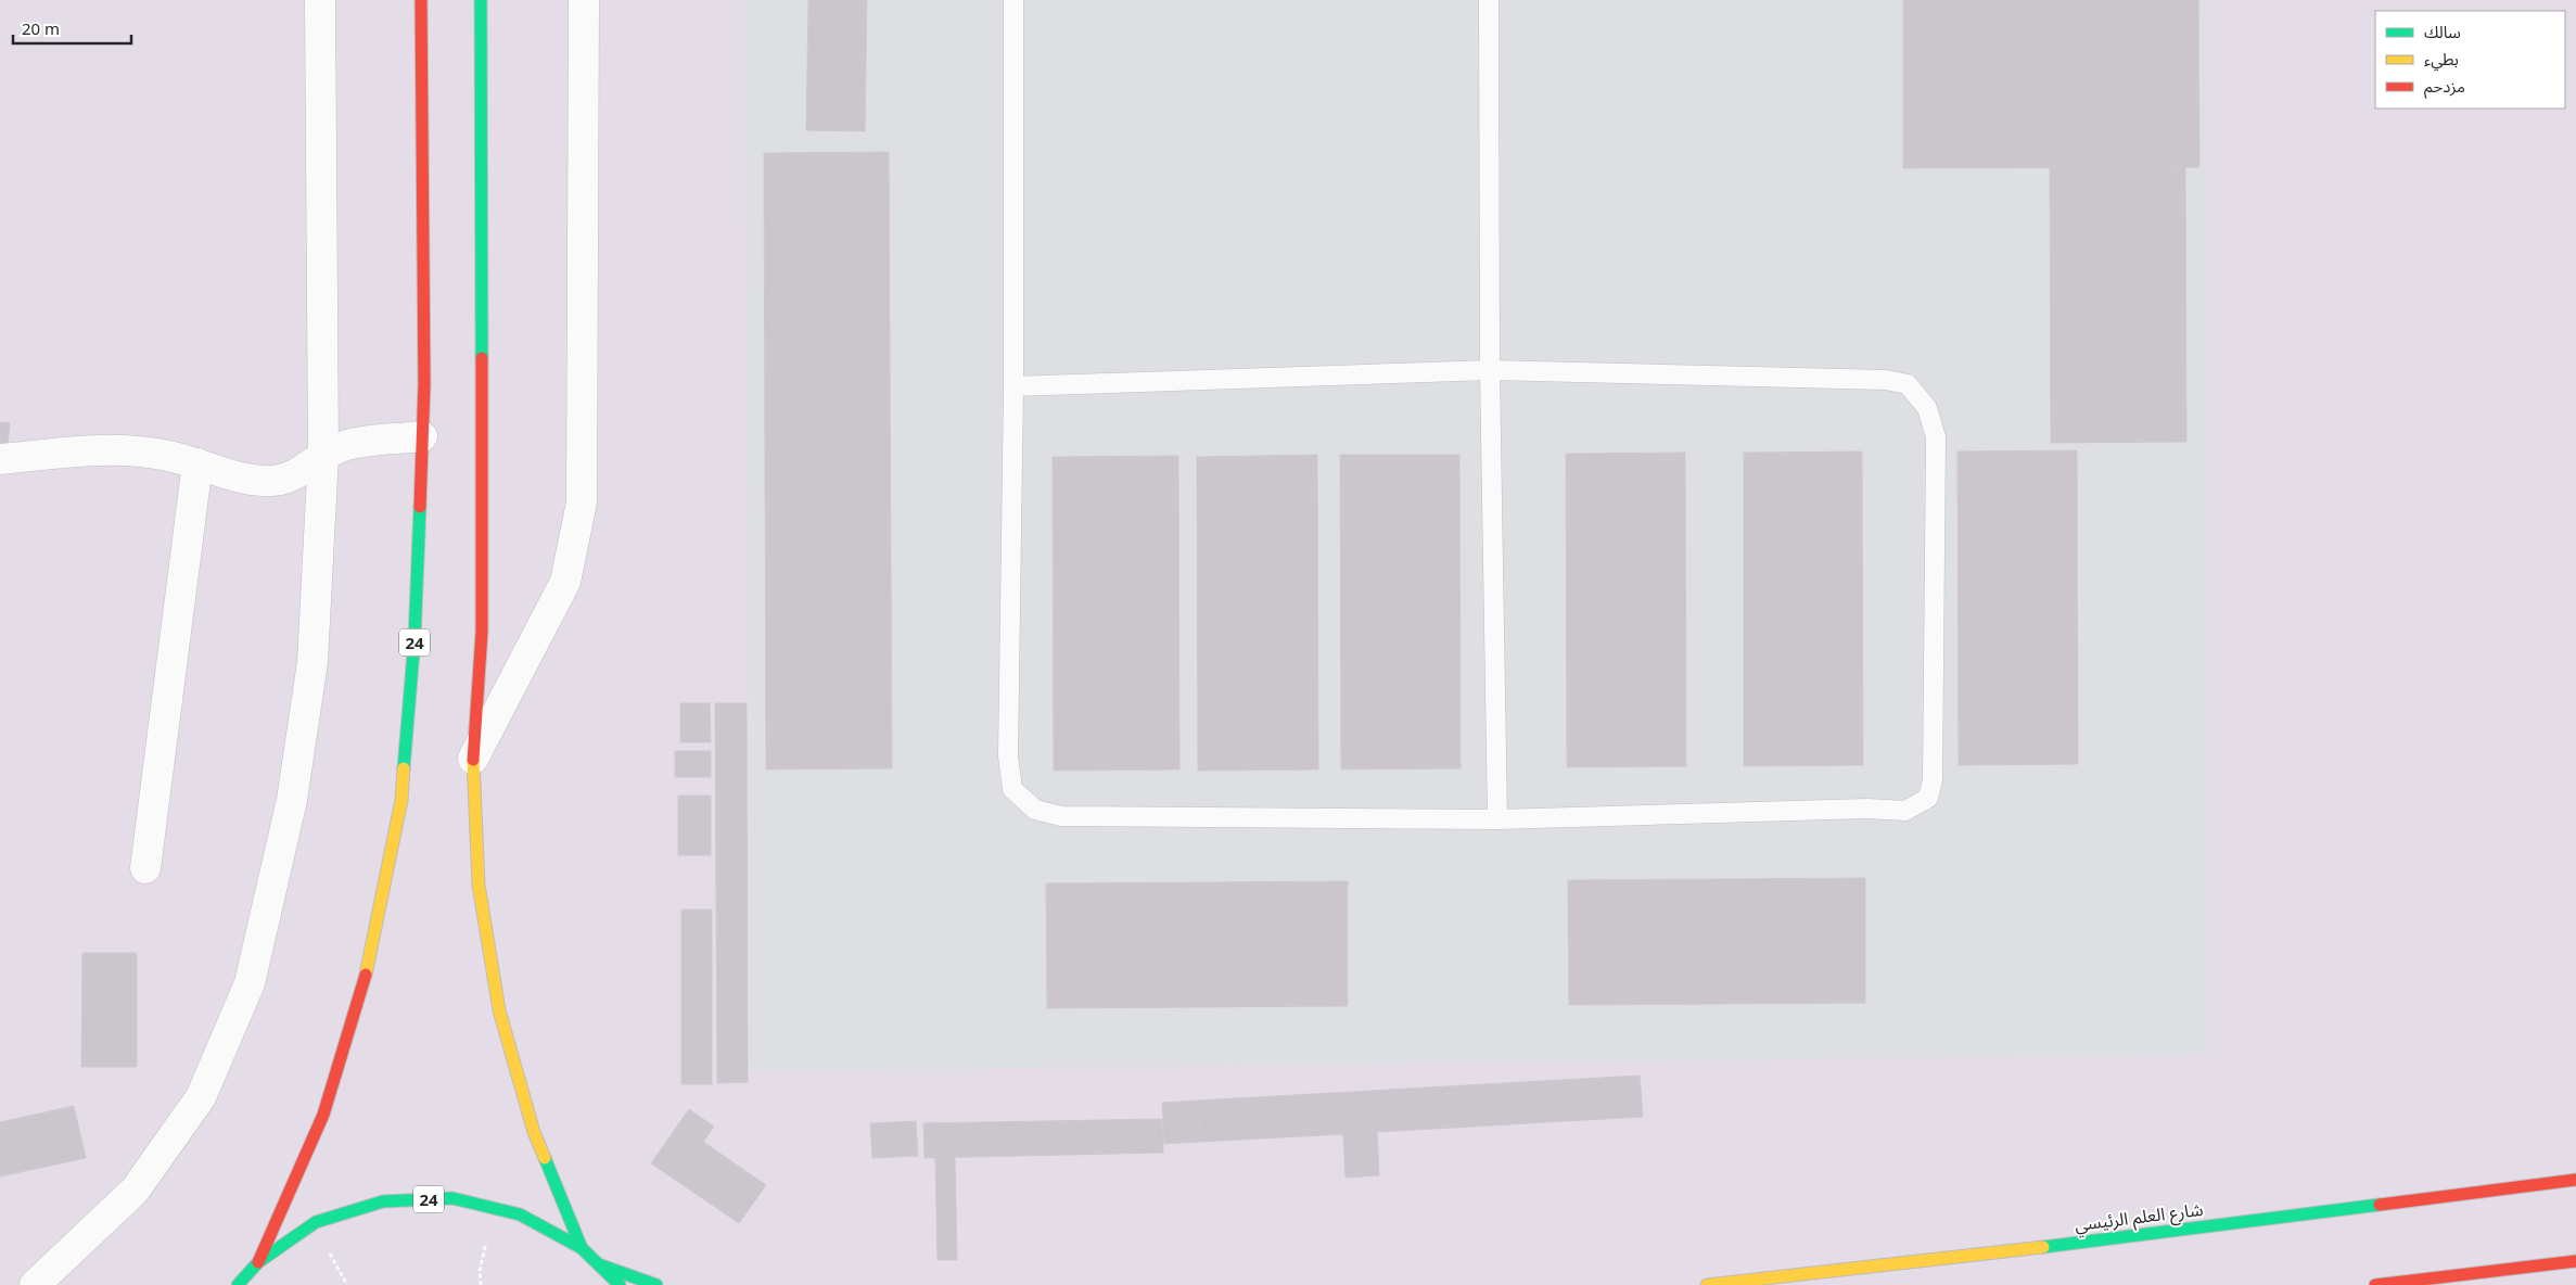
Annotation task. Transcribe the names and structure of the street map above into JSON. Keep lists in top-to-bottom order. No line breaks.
{"streets":{"main road":["24","شارع العلم الرئيسي"]},"legend":["سالك","بطيء","مزدحم"],"scale_bar":"20 m"}
